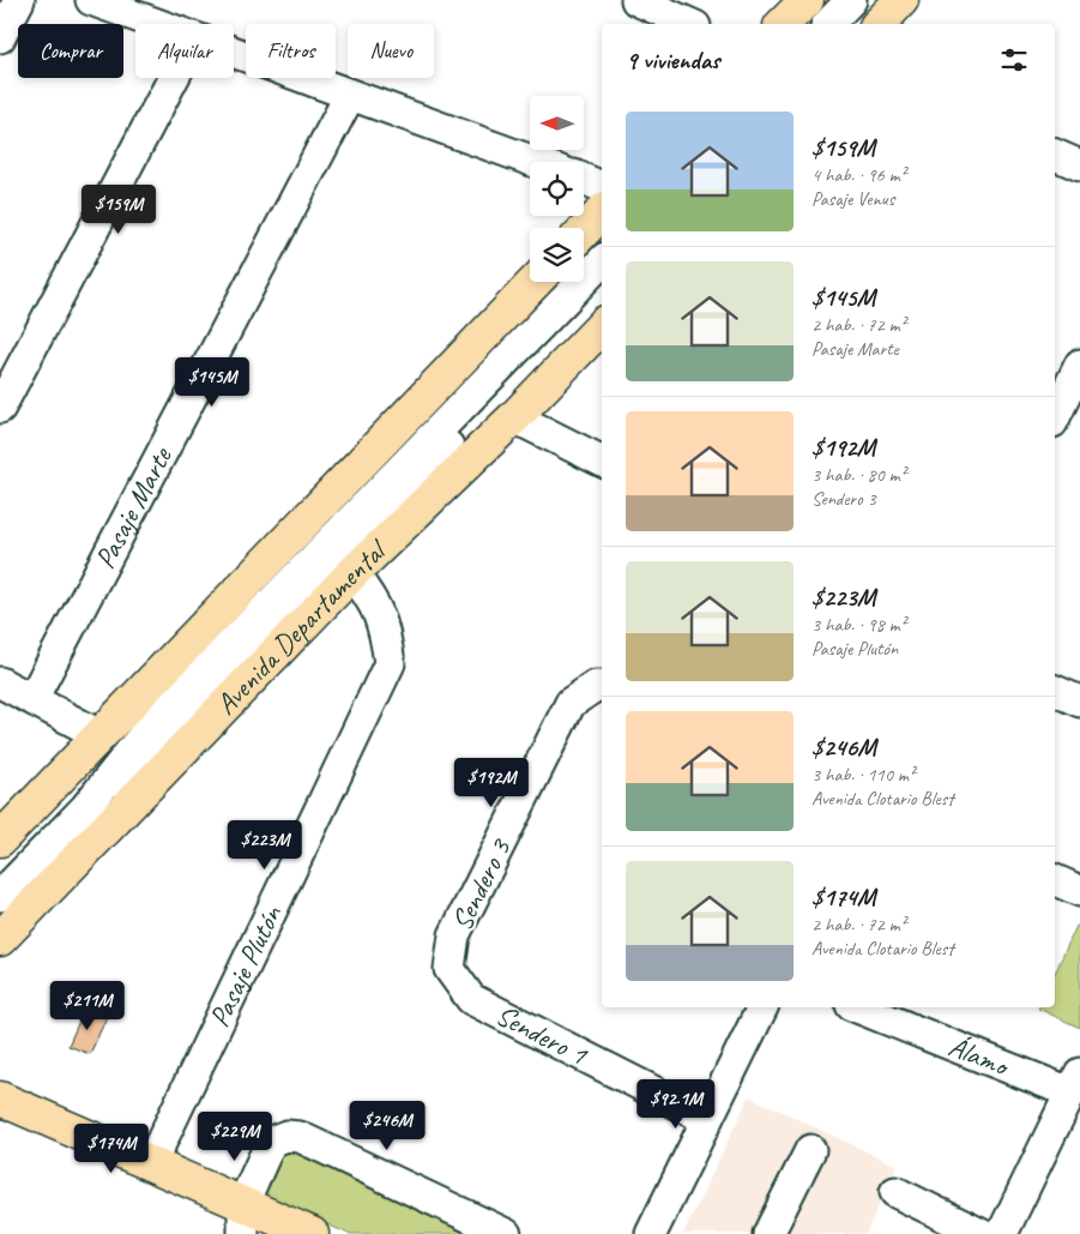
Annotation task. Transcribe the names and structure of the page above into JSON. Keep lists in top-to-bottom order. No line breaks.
{"streets":{"main road":["Avenida Departamental"],"street":["Pasaje Marte","Sendero 3","Pasaje Plutón","Sendero 1","Álamo"]},"crossings":[["Avenida Departamental","Pasaje Plutón"],["Sendero 3","Sendero 1"]],"north":"left","page":{"chip":["Comprar","Alquilar","Filtros","Nuevo"],"heading":"9 viviendas","list":[{"name":"$159M","note":"4 hab. · 96 m² · Pasaje Venus"},{"name":"$145M","note":"2 hab. · 72 m² · Pasaje Marte"},{"name":"$192M","note":"3 hab. · 80 m² · Sendero 3"},{"name":"$223M","note":"3 hab. · 98 m² · Pasaje Plutón"},{"name":"$246M","note":"3 hab. · 110 m² · Avenida Clotario Blest"},{"name":"$174M","note":"2 hab. · 72 m² · Avenida Clotario Blest"}],"price":["$159M","$145M","$192M","$223M","$211M","$92.1M","$246M","$229M","$174M"]}}
